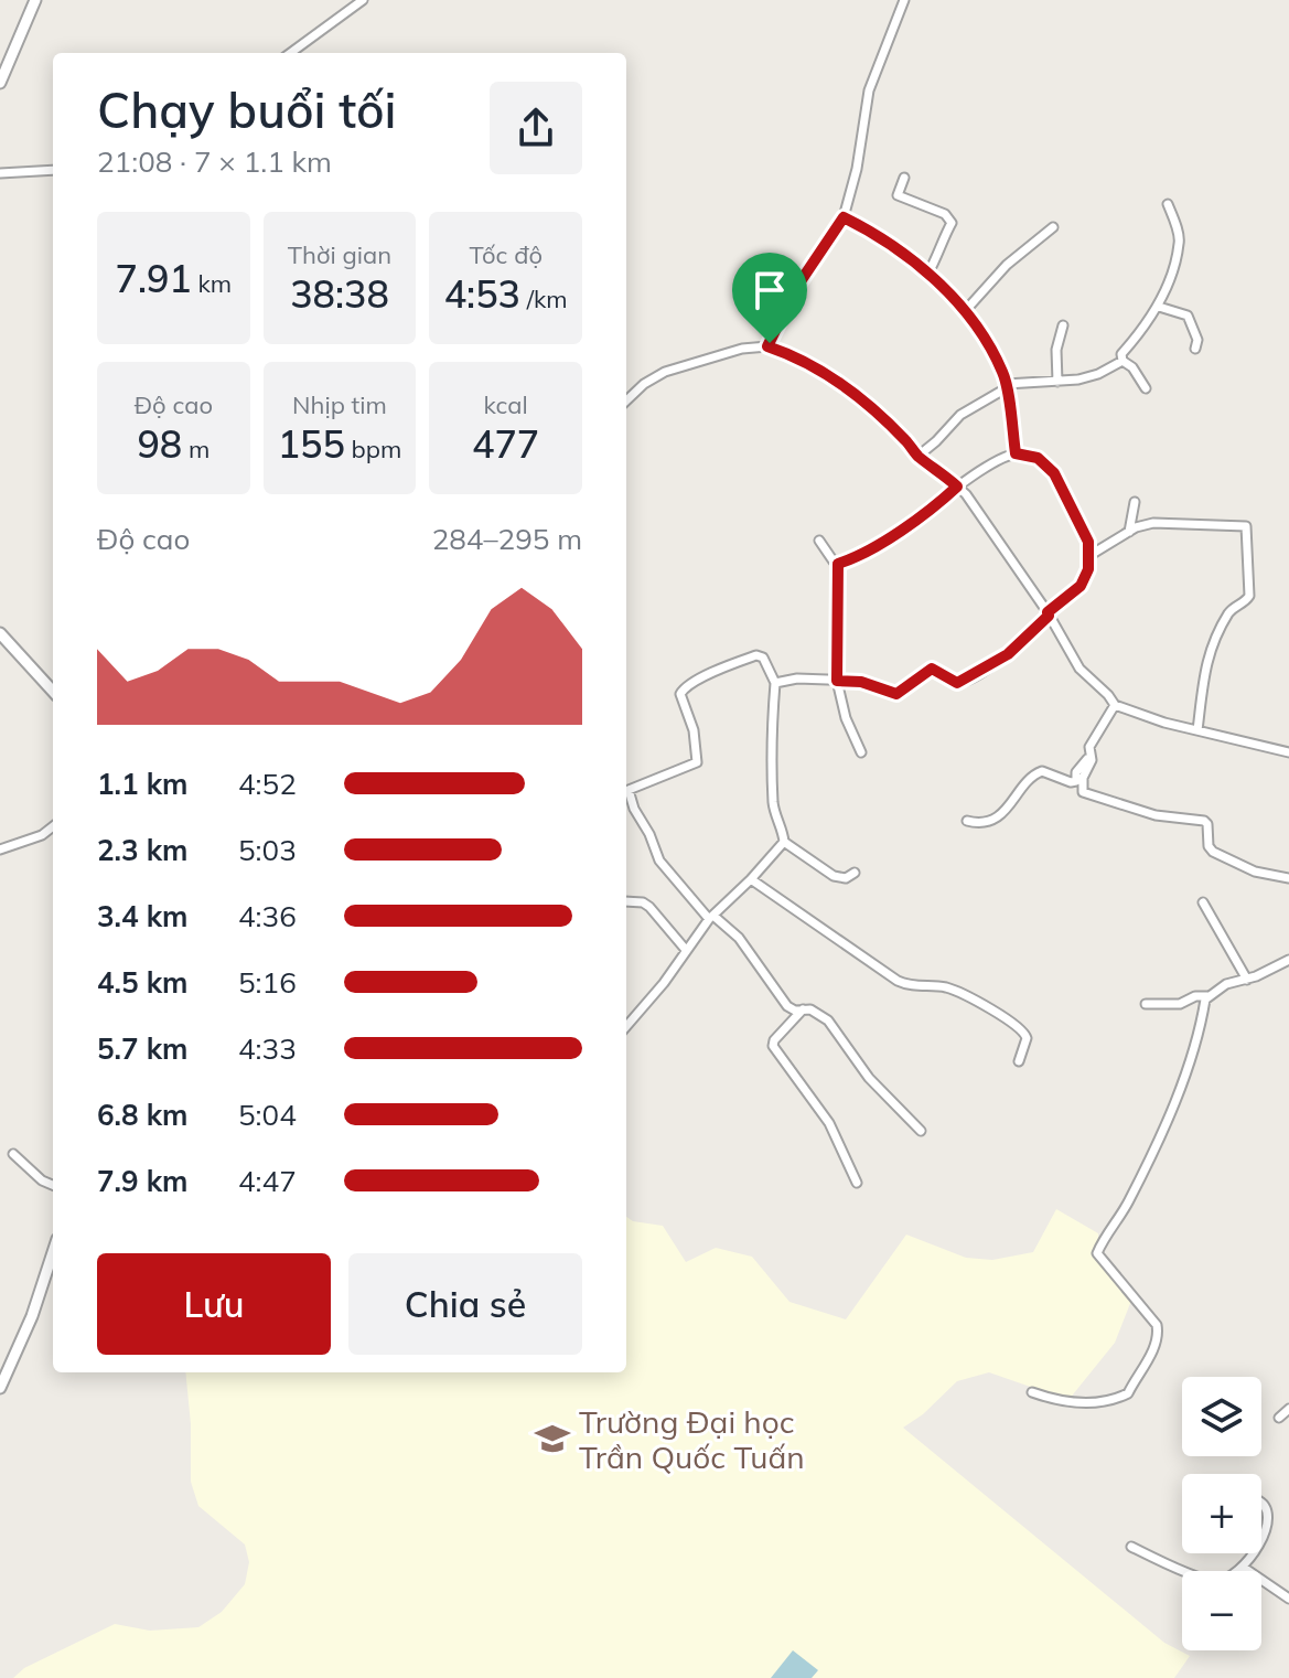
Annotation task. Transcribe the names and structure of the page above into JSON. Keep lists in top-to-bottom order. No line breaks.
{"places":{"school or university":["Trường Đại học Trần Quốc Tuấn"]},"page":{"heading":["Chạy buổi tối","21:08 · 7 × 1.1 km"],"stats":[["7.91 km"],["Thời gian","38:38"],["Tốc độ","4:53 /km"],["Độ cao","98 m"],["Nhịp tim","155 bpm"],["kcal","477"]],"chart":["Độ cao","284–295 m"],"list":[{"name":"1.1 km","note":"4:52"},{"name":"2.3 km","note":"5:03"},{"name":"3.4 km","note":"4:36"},{"name":"4.5 km","note":"5:16"},{"name":"5.7 km","note":"4:33"},{"name":"6.8 km","note":"5:04"},{"name":"7.9 km","note":"4:47"}],"buttons":["Lưu","Chia sẻ"],"map_buttons":["+","−"]}}
